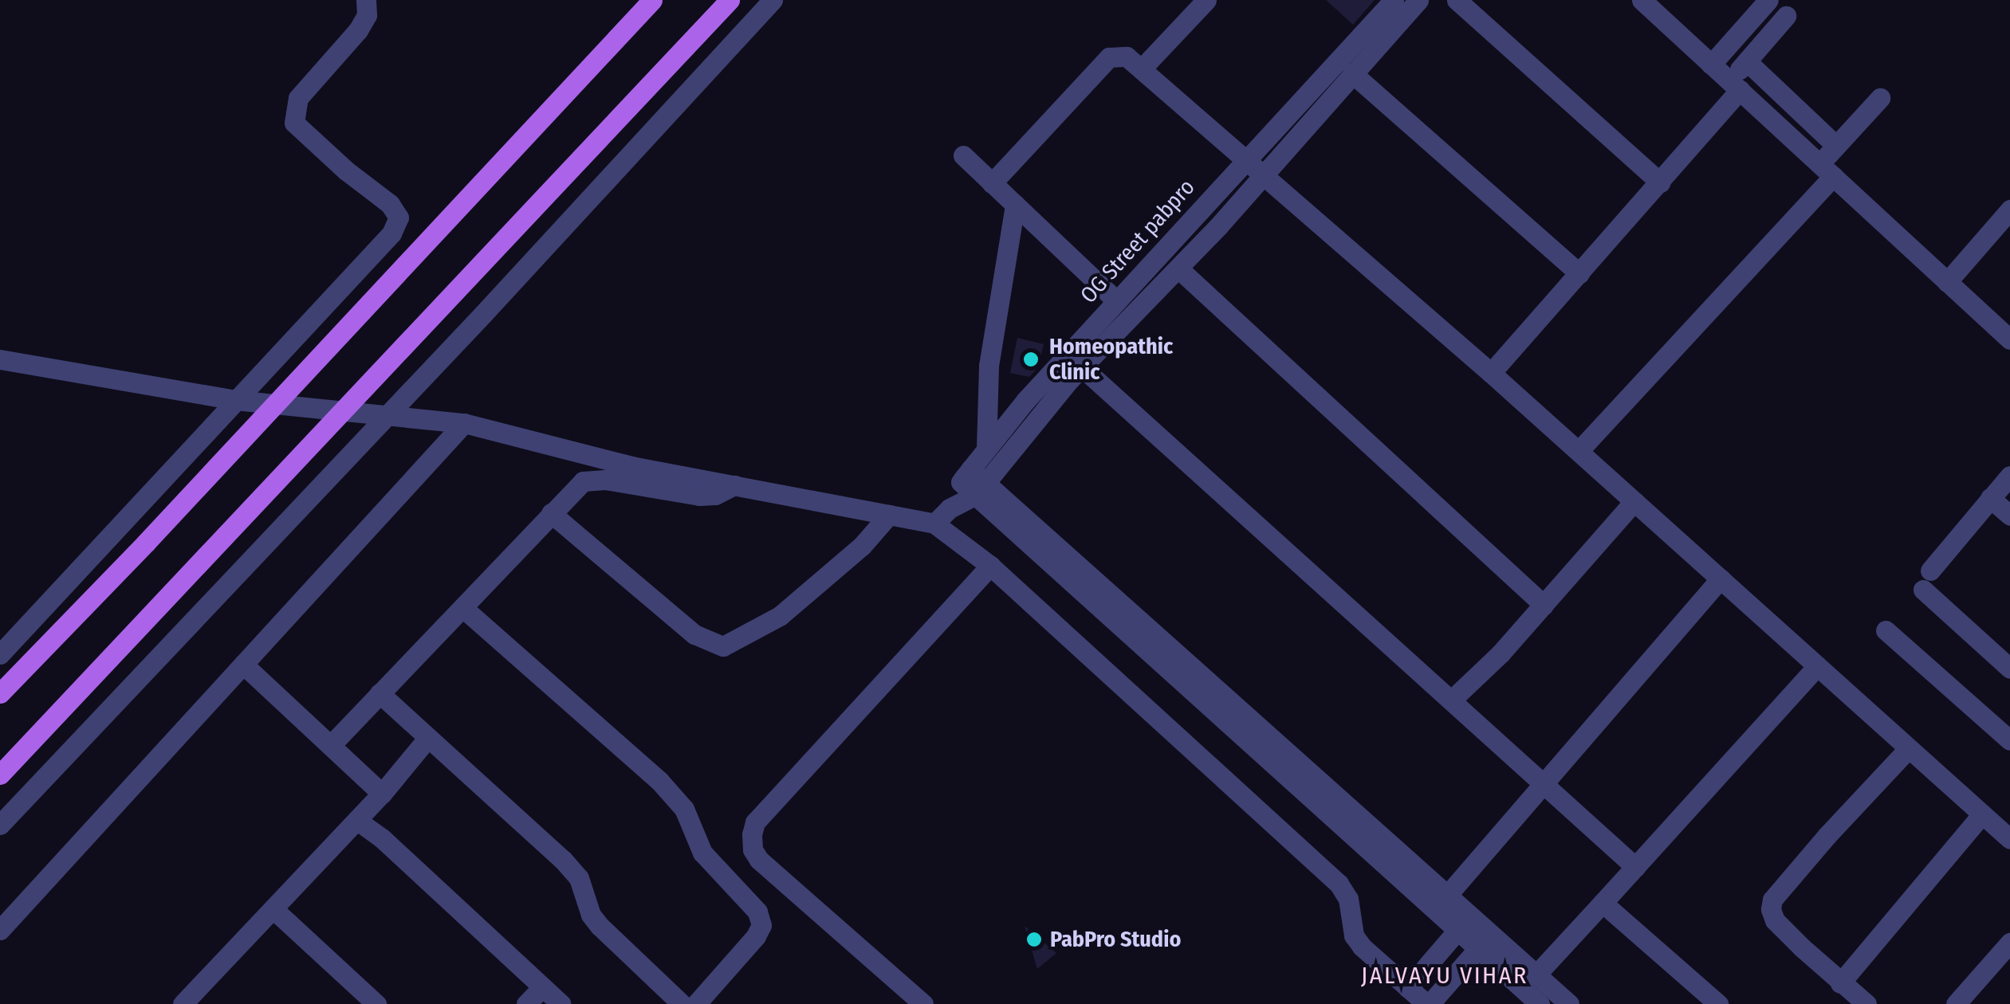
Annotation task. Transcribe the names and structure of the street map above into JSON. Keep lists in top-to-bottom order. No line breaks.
{"streets":{"street":["OG Street pabpro"]},"districts":["JALVAYU VIHAR"],"places":["Homeopathic Clinic","PabPro Studio"]}
